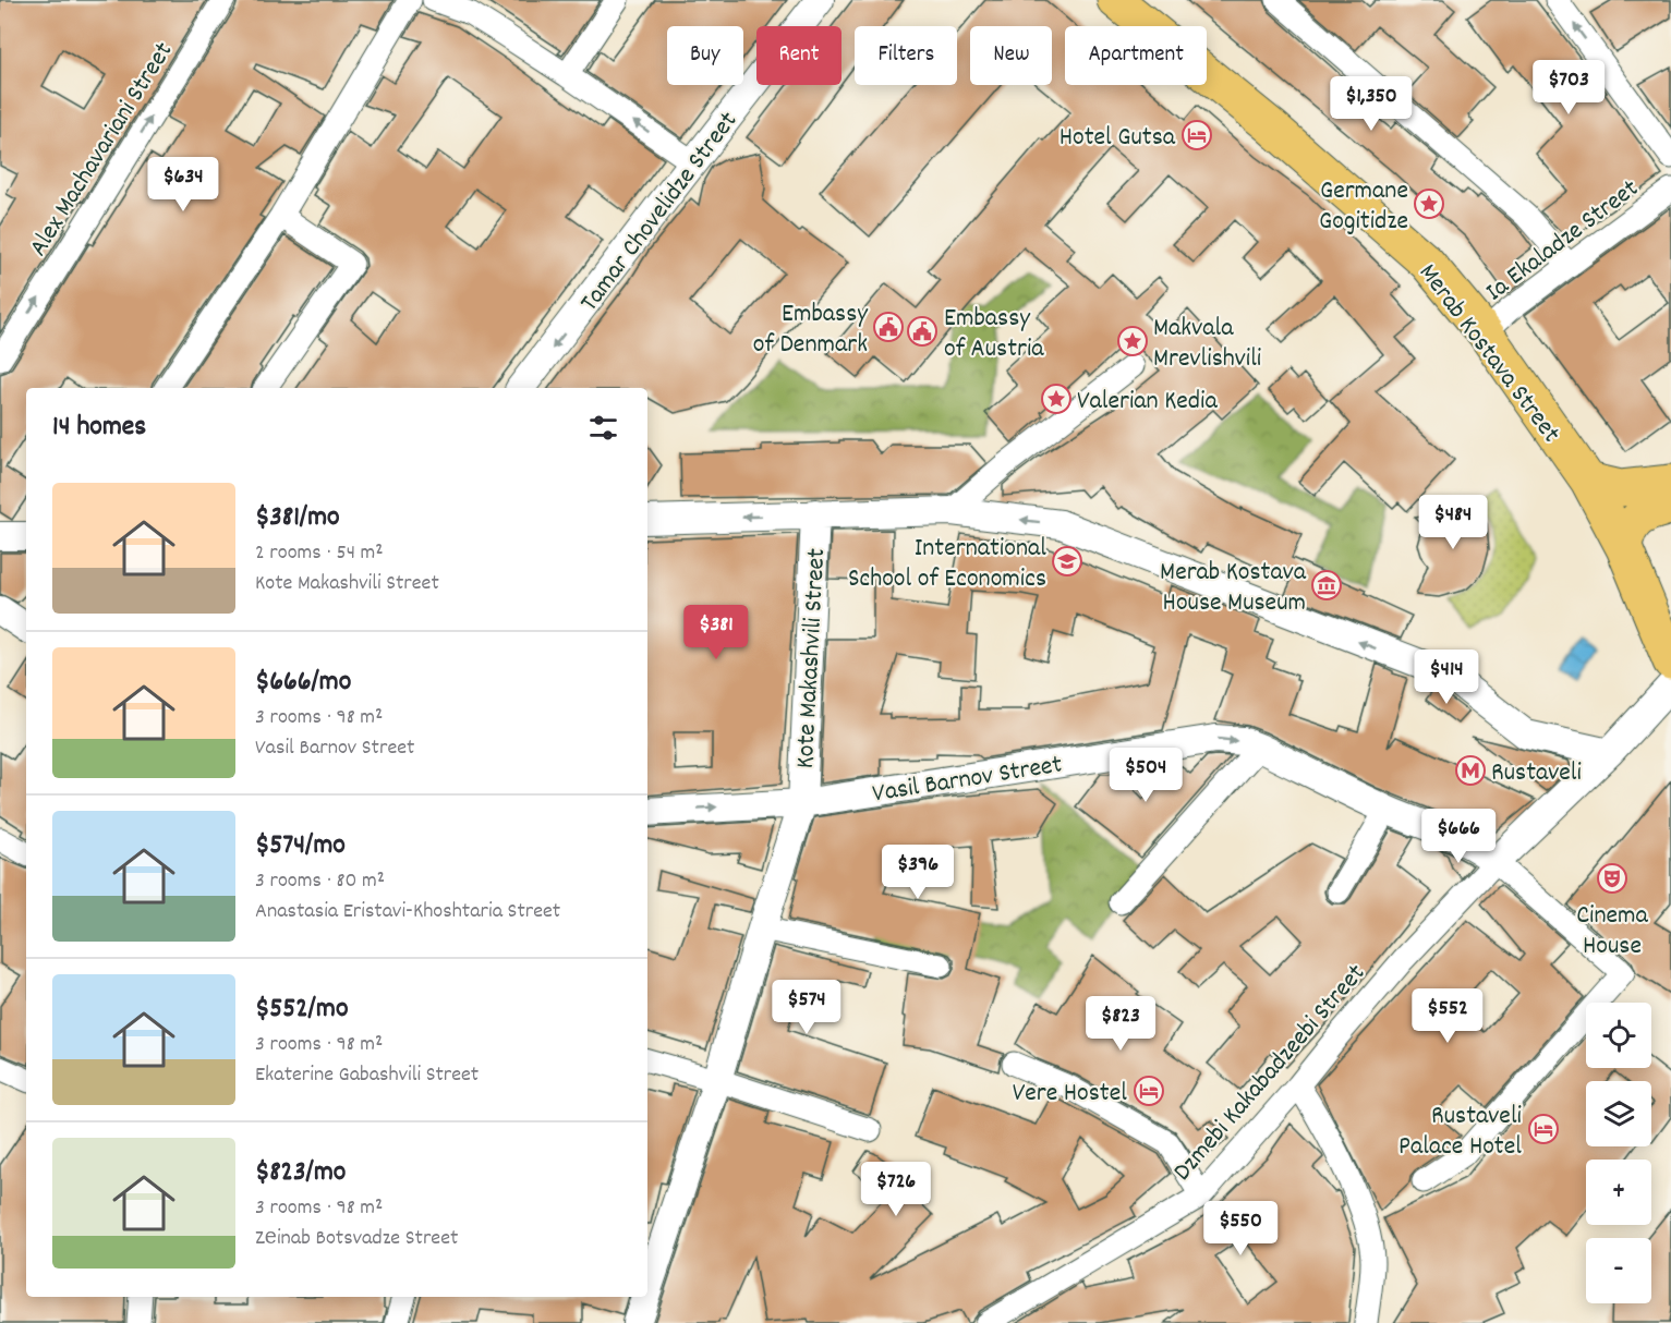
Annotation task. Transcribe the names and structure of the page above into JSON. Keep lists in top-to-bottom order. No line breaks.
{"streets":{"main road":["Merab Kostava Street"],"street":["Alex Machavariani Street","Tamar Chovelidze Street","Ia Ekaladze Street","Kote Makashvili Street","Vasil Barnov Street","Dzmebi Kakabadzeebi Street"]},"crossings":[["Ia Ekaladze Street","Merab Kostava Street"],["Kote Makashvili Street","Vasil Barnov Street"],["Vasil Barnov Street","Dzmebi Kakabadzeebi Street"]],"one_way":["Tamar Chovelidze Street","Vasil Barnov Street"],"places":{"hotel":["Hotel Gutsa","Vere Hostel","Rustaveli Palace Hotel"],"place":["Germane Gogitidze","Makvala Mrevlishvili","Valerian Kedia"],"public building":["Embassy of Denmark","Embassy of Austria"],"school or university":["International School of Economics"],"museum":["Merab Kostava House Museum"],"metro station":["Rustaveli"],"theatre":["Cinema House"]},"page":{"chip":["Buy","Rent","Filters","New","Apartment"],"price":["$703","$1,350","$634","$484","$381","$414","$504","$666","$396","$574","$552","$823","$726","$550"],"heading":"14 homes","list":[{"name":"$381/mo","note":"2 rooms · 54 m² · Kote Makashvili Street"},{"name":"$666/mo","note":"3 rooms · 98 m² · Vasil Barnov Street"},{"name":"$574/mo","note":"3 rooms · 80 m² · Anastasia Eristavi-Khoshtaria Street"},{"name":"$552/mo","note":"3 rooms · 98 m² · Ekaterine Gabashvili Street"},{"name":"$823/mo","note":"3 rooms · 98 m² · Zеinab Botsvadze Street"}],"map_buttons":["+","−"]}}
